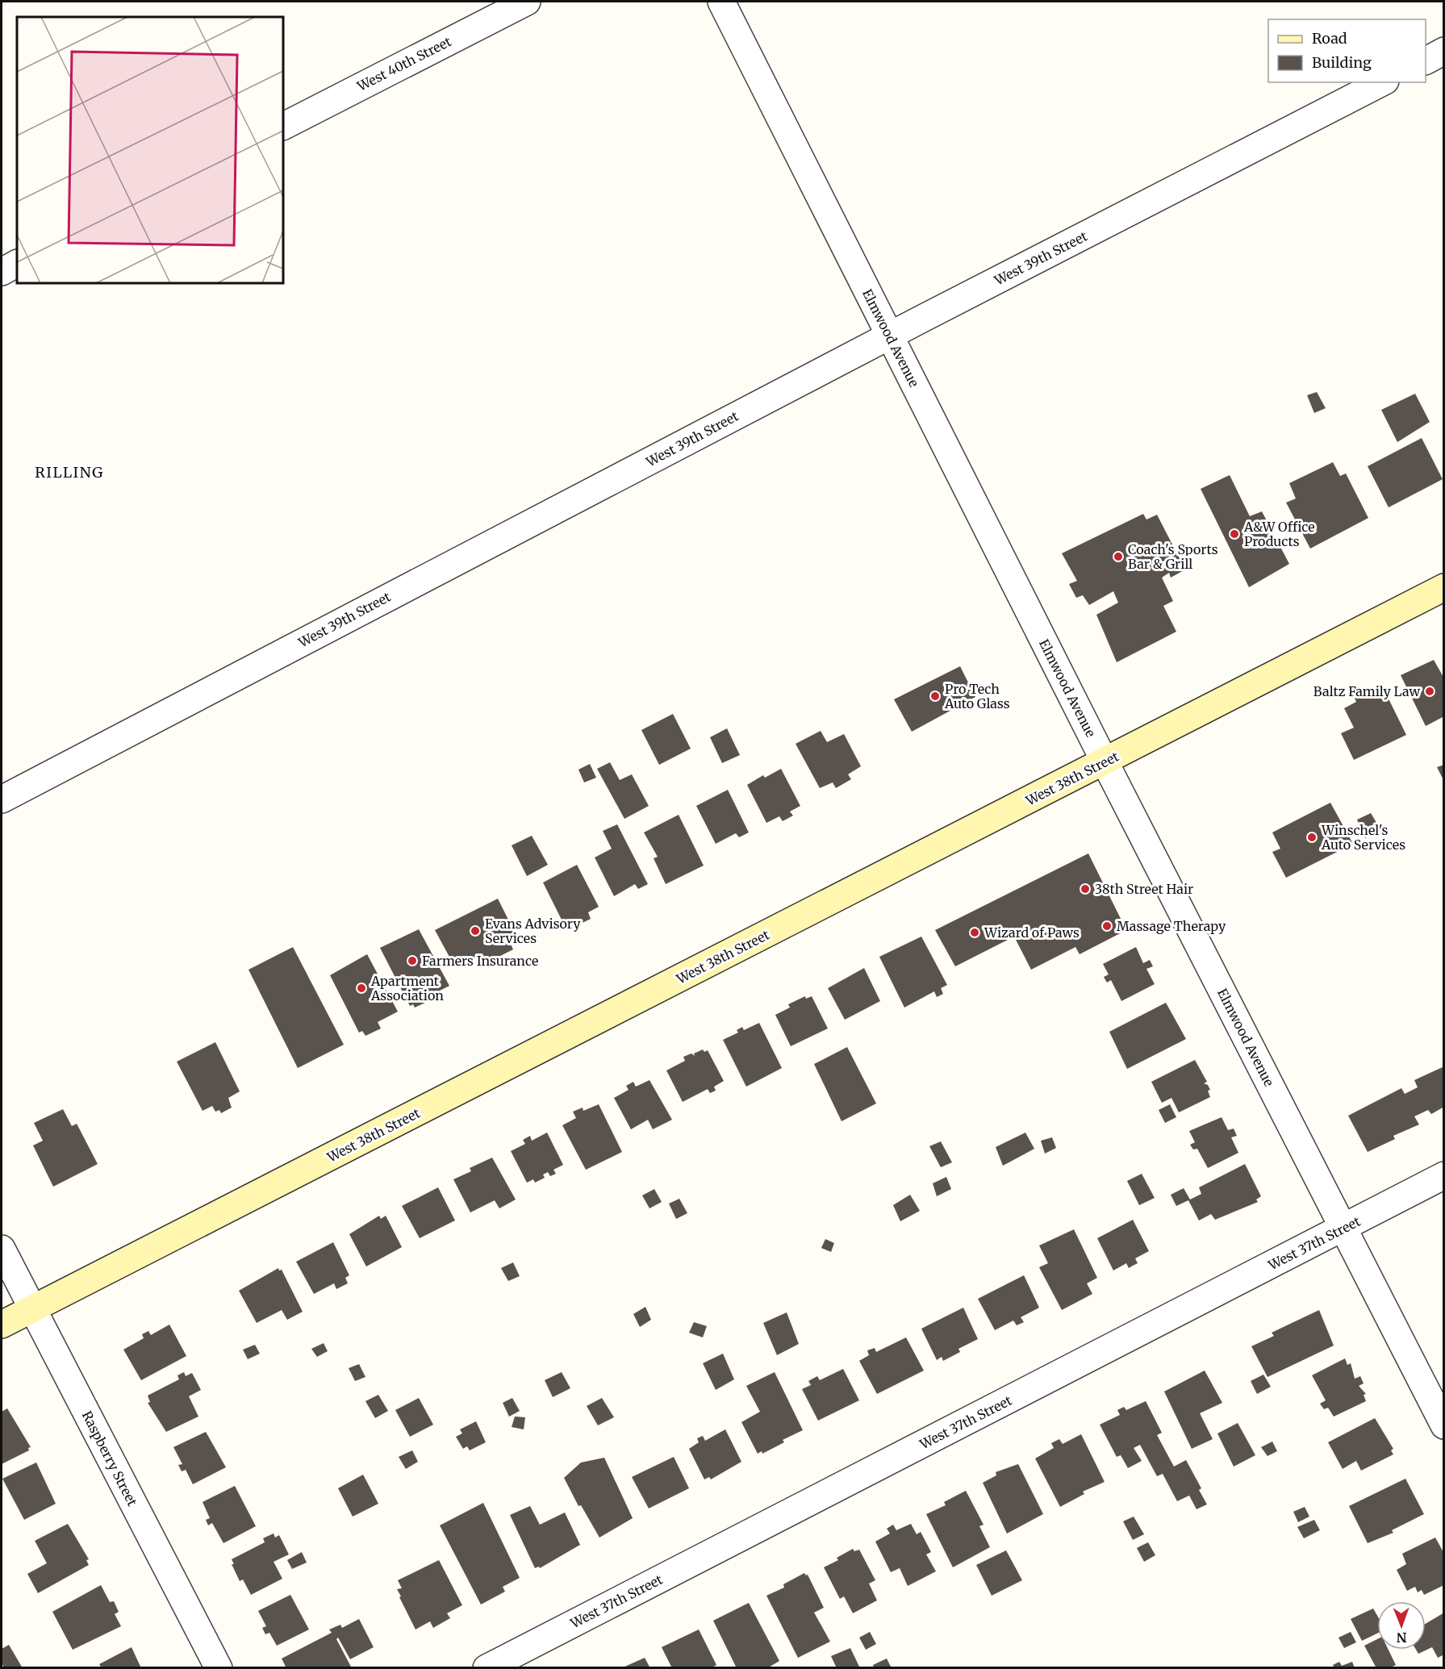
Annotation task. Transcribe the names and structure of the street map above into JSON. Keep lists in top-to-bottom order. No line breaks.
{"streets":{"main road":["West 38th Street"],"street":["West 40th Street","West 39th Street","Elmwood Avenue","West 37th Street","Raspberry Street"]},"crossings":[["West 39th Street","Elmwood Avenue"],["Elmwood Avenue","West 38th Street"],["Elmwood Avenue","West 37th Street"],["West 38th Street","Raspberry Street"]],"districts":["RILLING"],"places":["A&W Office Products","Coach's Sports Bar & Grill","Baltz Family Law","Pro Tech Auto Glass","Winschel's Auto Services","38th Street Hair","Massage Therapy","Evans Advisory Services","Wizard of Paws","Farmers Insurance","Apartment Association"],"legend":["Road","Building"],"north":"bottom"}
